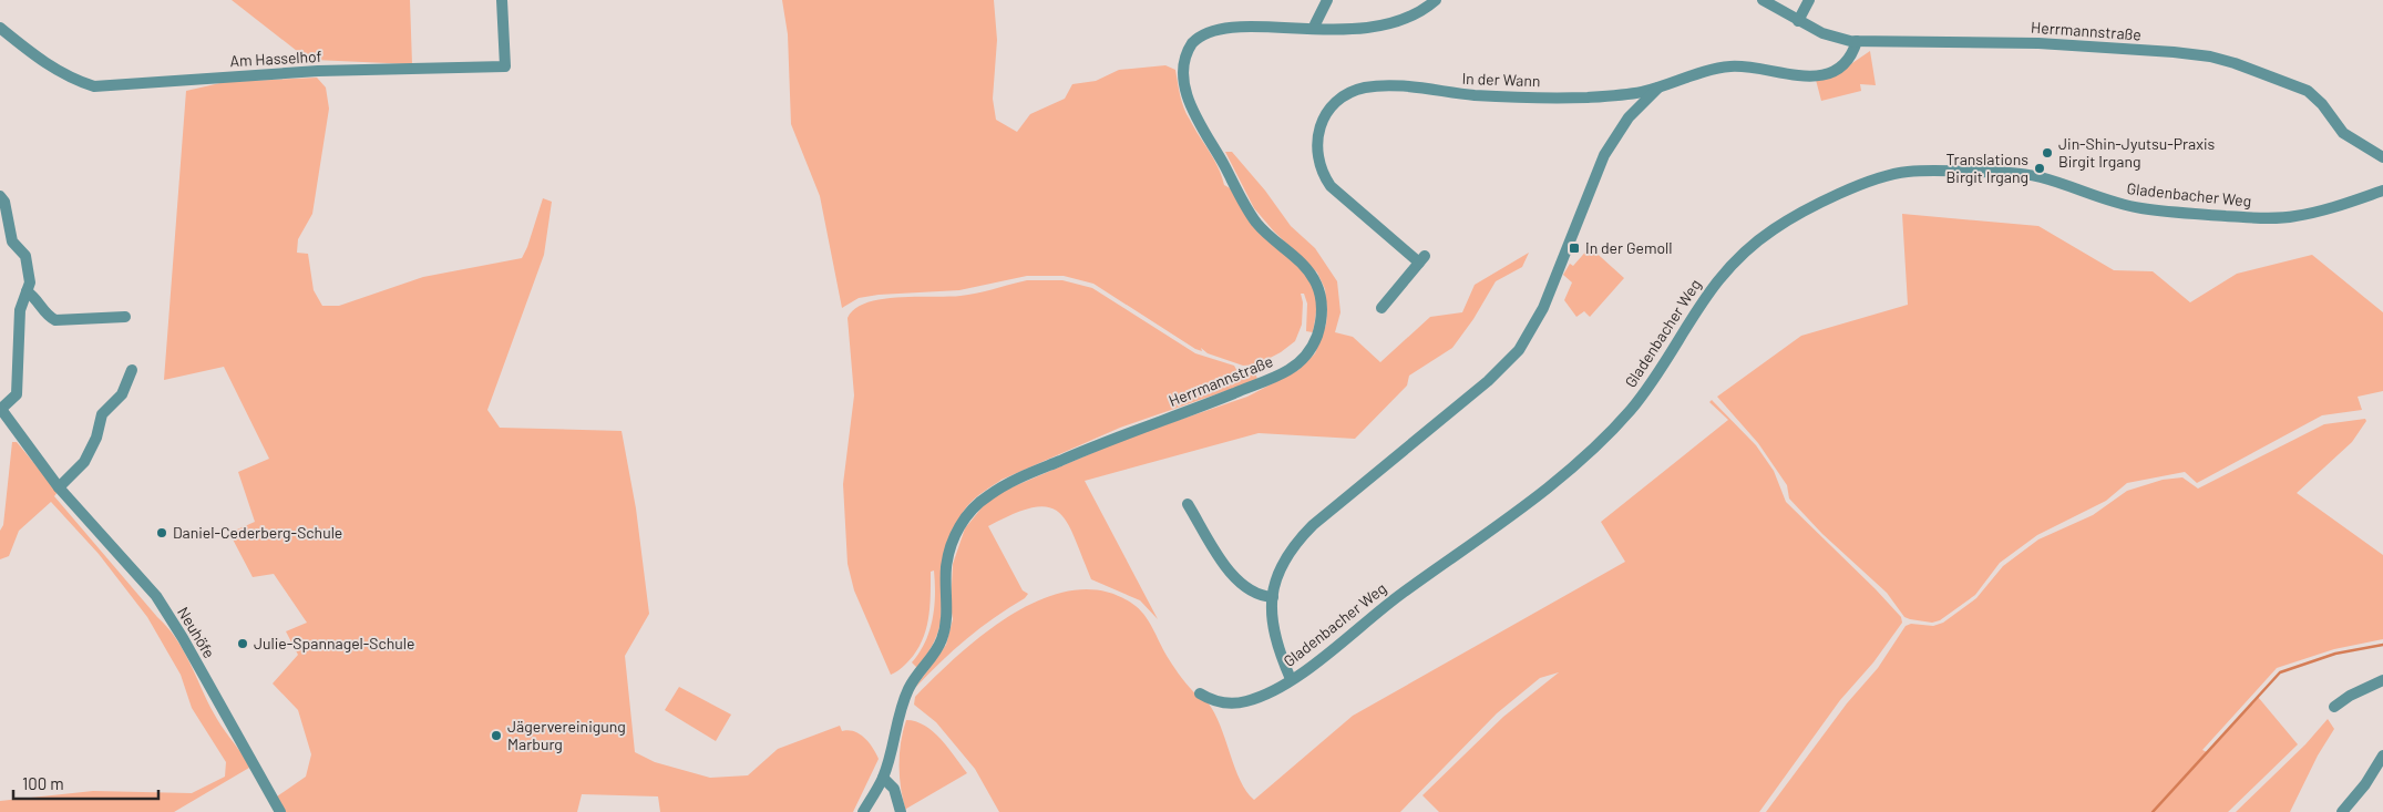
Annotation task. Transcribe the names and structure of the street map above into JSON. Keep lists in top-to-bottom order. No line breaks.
{"streets":{"street":["Herrmannstraße","Am Hasselhof","In der Wann","Gladenbacher Weg","Neuhöfe"]},"crossings":[["Herrmannstraße","In der Wann"]],"places":{"other":["Jin-Shin-Jyutsu-Praxis Birgit Irgang","Translations Birgit Irgang","Daniel-Cederberg-Schule","Julie-Spannagel-Schule","Jägervereinigung Marburg"],"transit":["In der Gemoll"]},"scale_bar":"100 m"}
